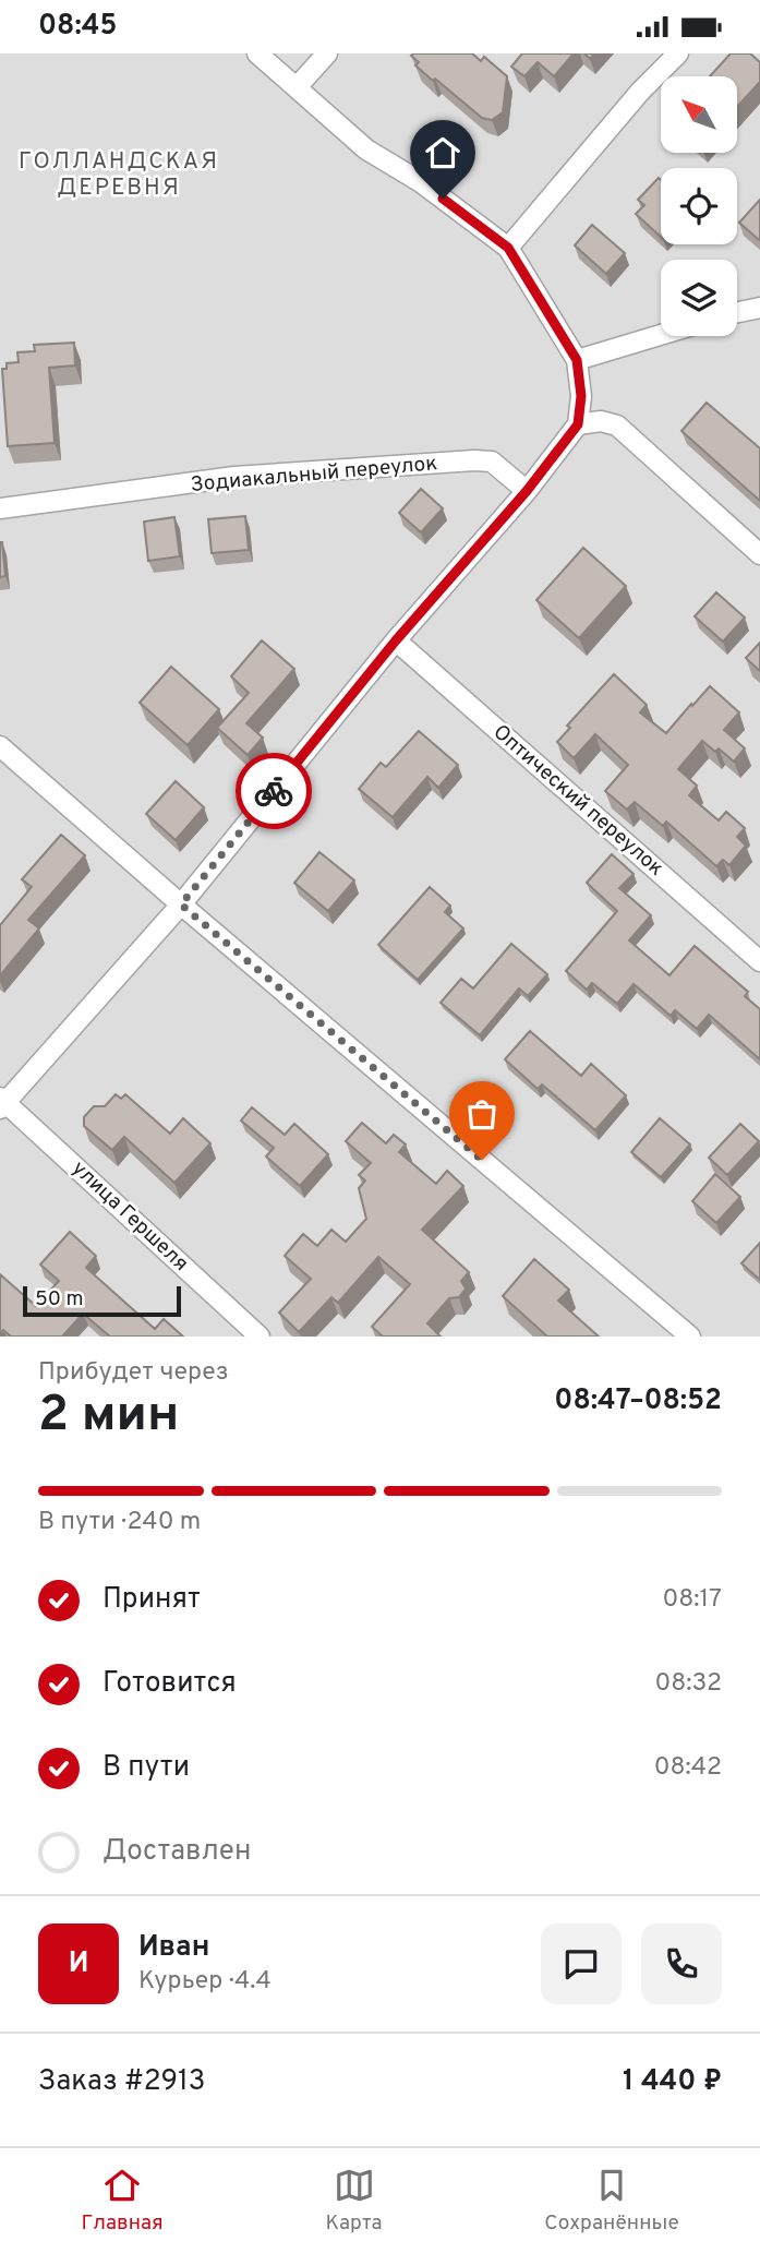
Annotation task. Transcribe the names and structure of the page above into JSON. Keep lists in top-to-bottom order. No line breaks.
{"streets":{"street":["Зодиакальный переулок","Оптический переулок","улица Гершеля"]},"districts":["ГОЛЛАНДСКАЯ ДЕРЕВНЯ"],"scale_bar":"50 m","north":"top left","page":{"status":"08:45","scale":"50 m","heading":["2 мин","Прибудет через","08:47–08:52"],"panel":["Иван","Курьер · 4.4","Заказ #2913","1 440 ₽"],"bar":"В пути · 240 m","list":[["Принят","08:17"],["Готовится","08:32"],["В пути","08:42"],"Доставлен"],"round":"И","tabs":["Главная","Карта","Сохранённые"]}}
